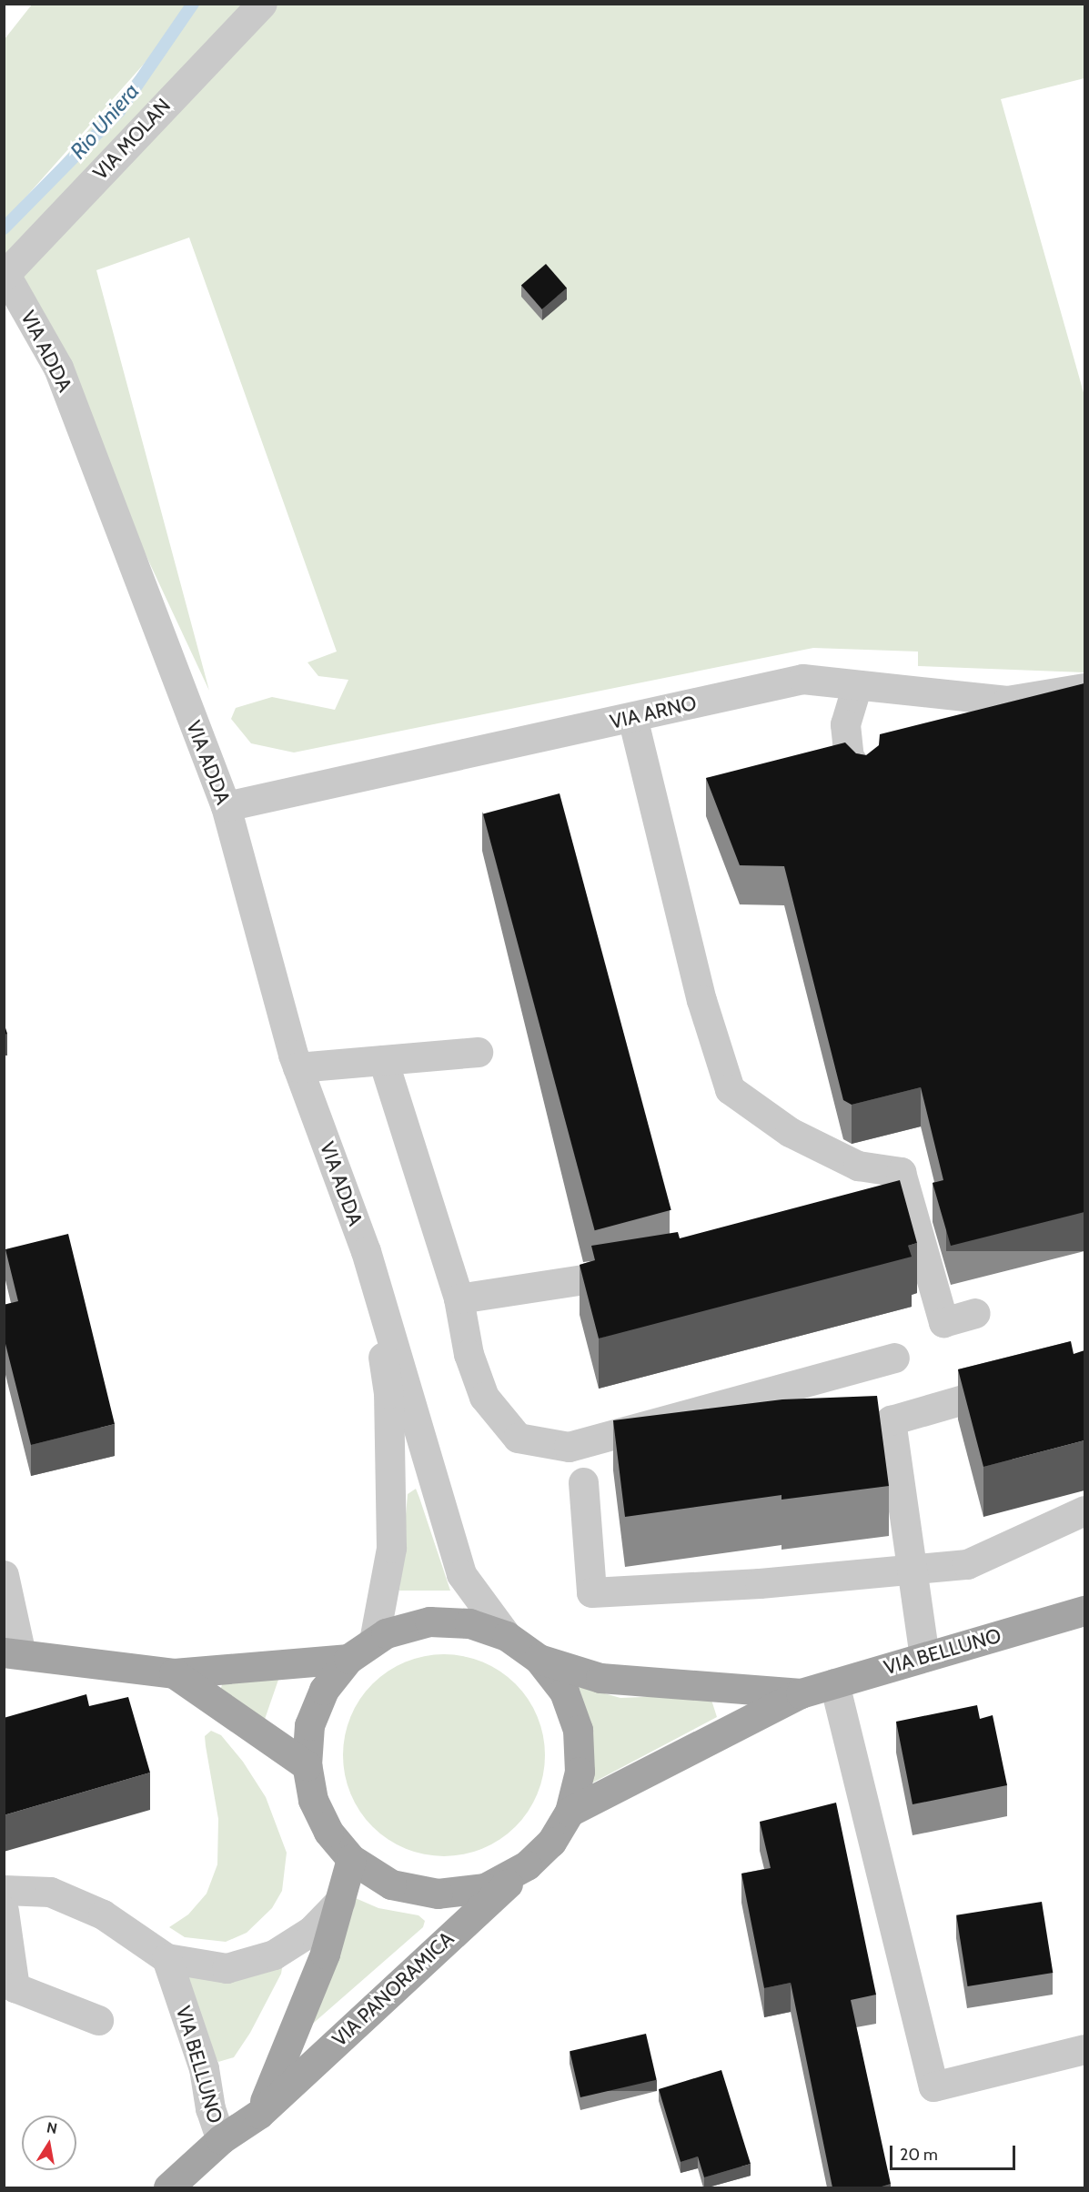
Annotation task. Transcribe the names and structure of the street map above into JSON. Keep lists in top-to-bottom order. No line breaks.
{"streets":{"main road":["VIA BELLUNO","VIA PANORAMICA"],"street":["VIA MOLAN","VIA ADDA","VIA ARNO"]},"crossings":[["VIA MOLAN","VIA ADDA"],["VIA ADDA","VIA ARNO"],["VIA ADDA","VIA BELLUNO"],["VIA BELLUNO","VIA PANORAMICA"]],"water":["Rio Uniera"],"scale_bar":"20 m","north":"top"}
